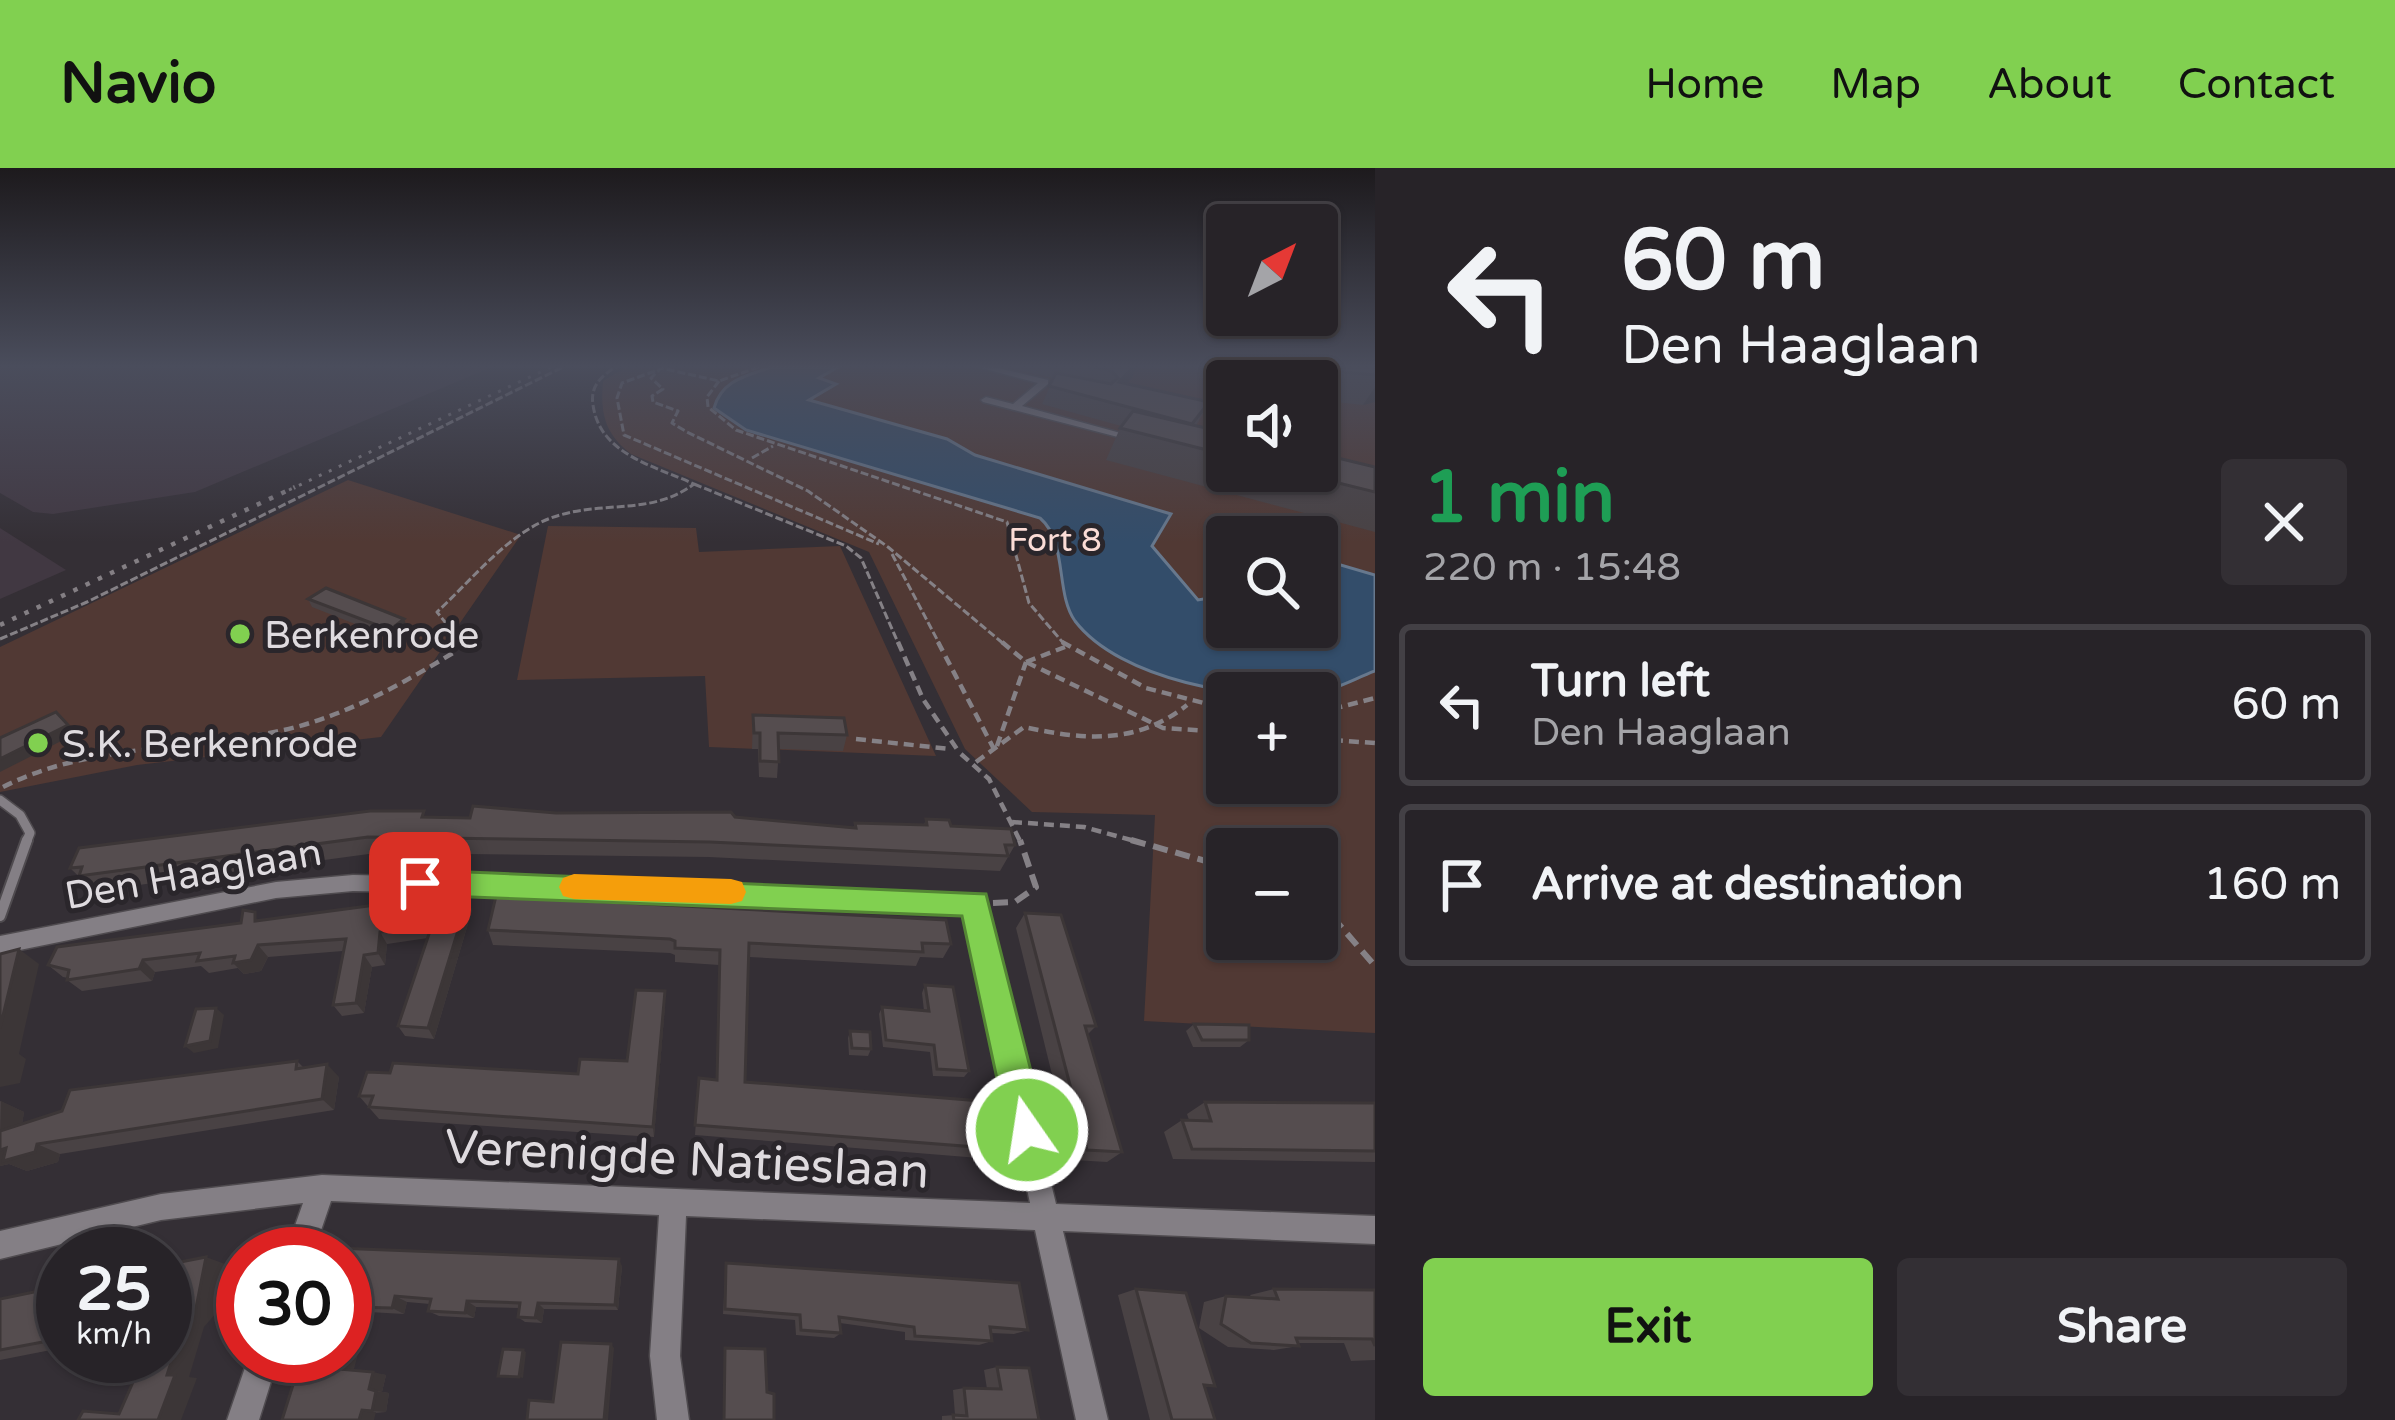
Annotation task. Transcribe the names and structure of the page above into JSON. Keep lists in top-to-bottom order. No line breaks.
{"streets":{"street":["Den Haaglaan","Verenigde Natieslaan"]},"parks":["Fort 8"],"places":["Berkenrode","S.K. Berkenrode"],"north":"top right","page":{"header":"Navio","nav":["Home","Map","About","Contact"],"turn":["60 m","Den Haaglaan"],"map_buttons":["+","−"],"heading":["1 min","220 m · 15:48"],"list":[{"name":"Turn left","note":"Den Haaglaan","value":"60 m"},{"name":"Arrive at destination","value":"160 m"}],"speed":"25 km/h","limit":"30","buttons":["Exit","Share"]}}
